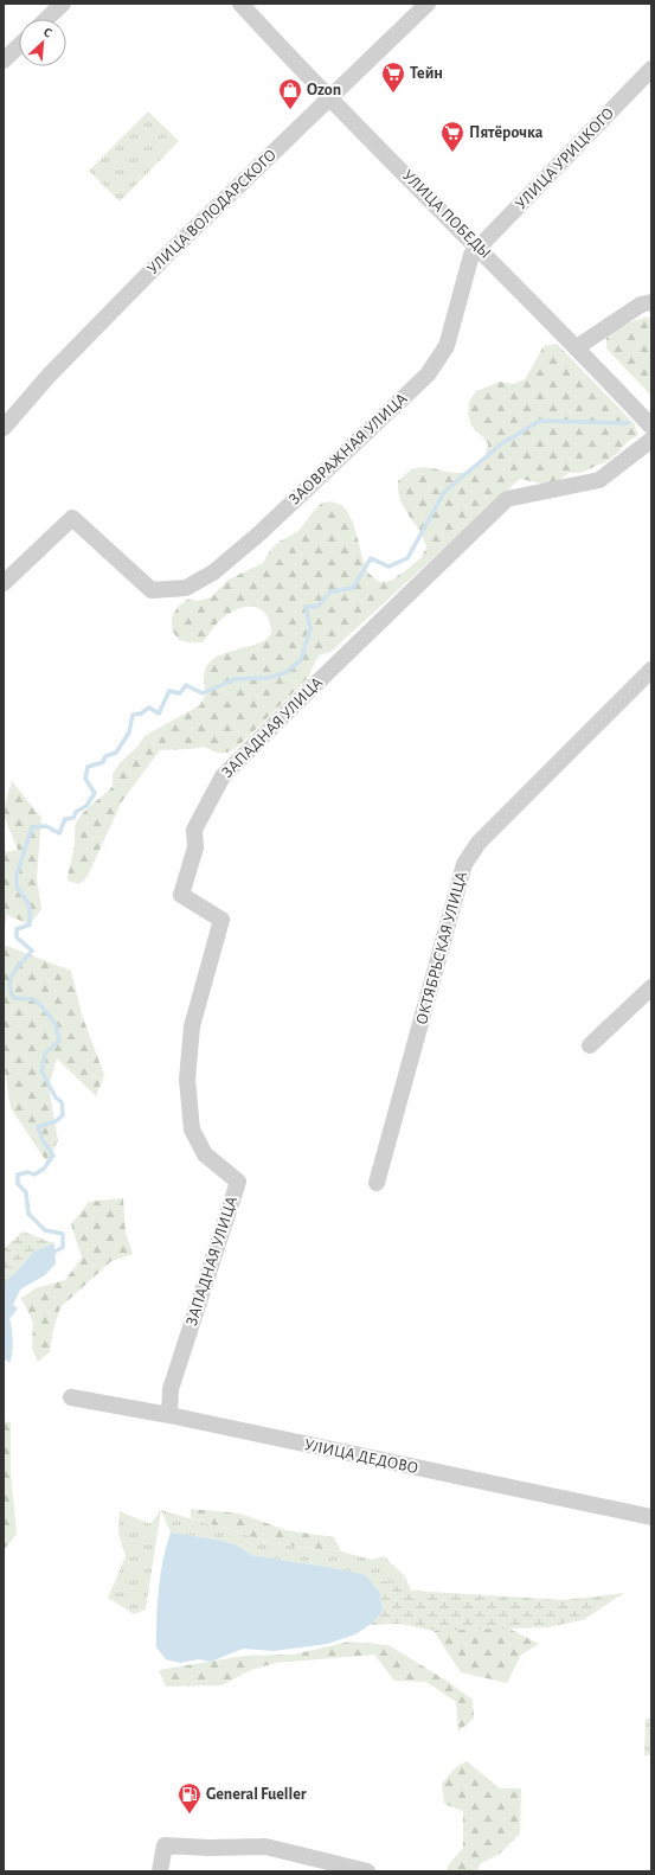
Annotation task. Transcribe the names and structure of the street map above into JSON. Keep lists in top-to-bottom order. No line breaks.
{"streets":{"street":["УЛИЦА УРИЦКОГО","УЛИЦА ВОЛОДАРСКОГО","УЛИЦА ПОБЕДЫ","ЗАОВРАЖНАЯ УЛИЦА","ЗАПАДНАЯ УЛИЦА","ОКТЯБРЬСКАЯ УЛИЦА","УЛИЦА ДЕДОВО"]},"crossings":[["УЛИЦА УРИЦКОГО","УЛИЦА ПОБЕДЫ"],["УЛИЦА УРИЦКОГО","ЗАОВРАЖНАЯ УЛИЦА"],["УЛИЦА ВОЛОДАРСКОГО","УЛИЦА ПОБЕДЫ"],["УЛИЦА ПОБЕДЫ","ЗАОВРАЖНАЯ УЛИЦА"],["ЗАПАДНАЯ УЛИЦА","УЛИЦА ДЕДОВО"]],"places":{"supermarket":["Тейн","Пятёрочка"],"shop":["Ozon"],"fuel station":["General Fueller"]},"north":"top right"}
